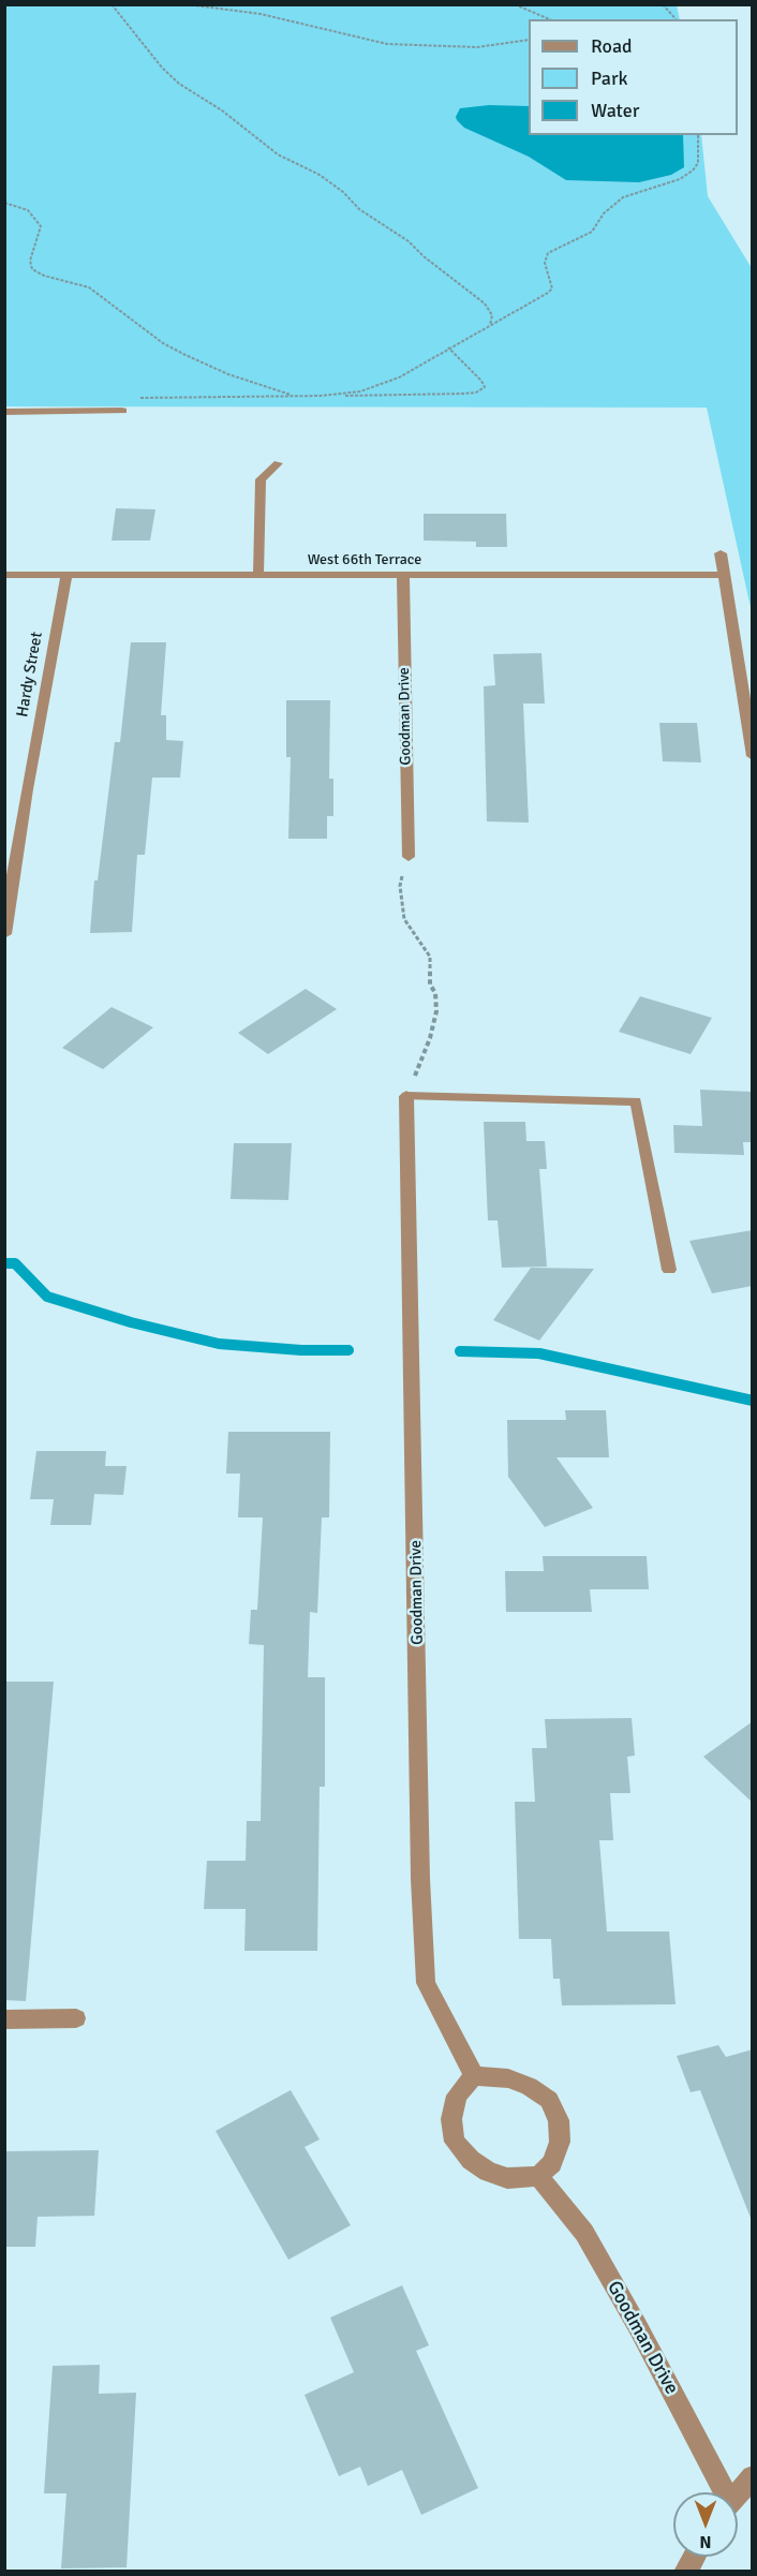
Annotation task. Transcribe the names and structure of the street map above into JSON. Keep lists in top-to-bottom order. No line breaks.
{"streets":{"street":["West 66th Terrace","Hardy Street","Goodman Drive"]},"crossings":[["West 66th Terrace","Hardy Street"],["West 66th Terrace","Goodman Drive"]],"legend":["Road","Park","Water"],"north":"bottom"}
